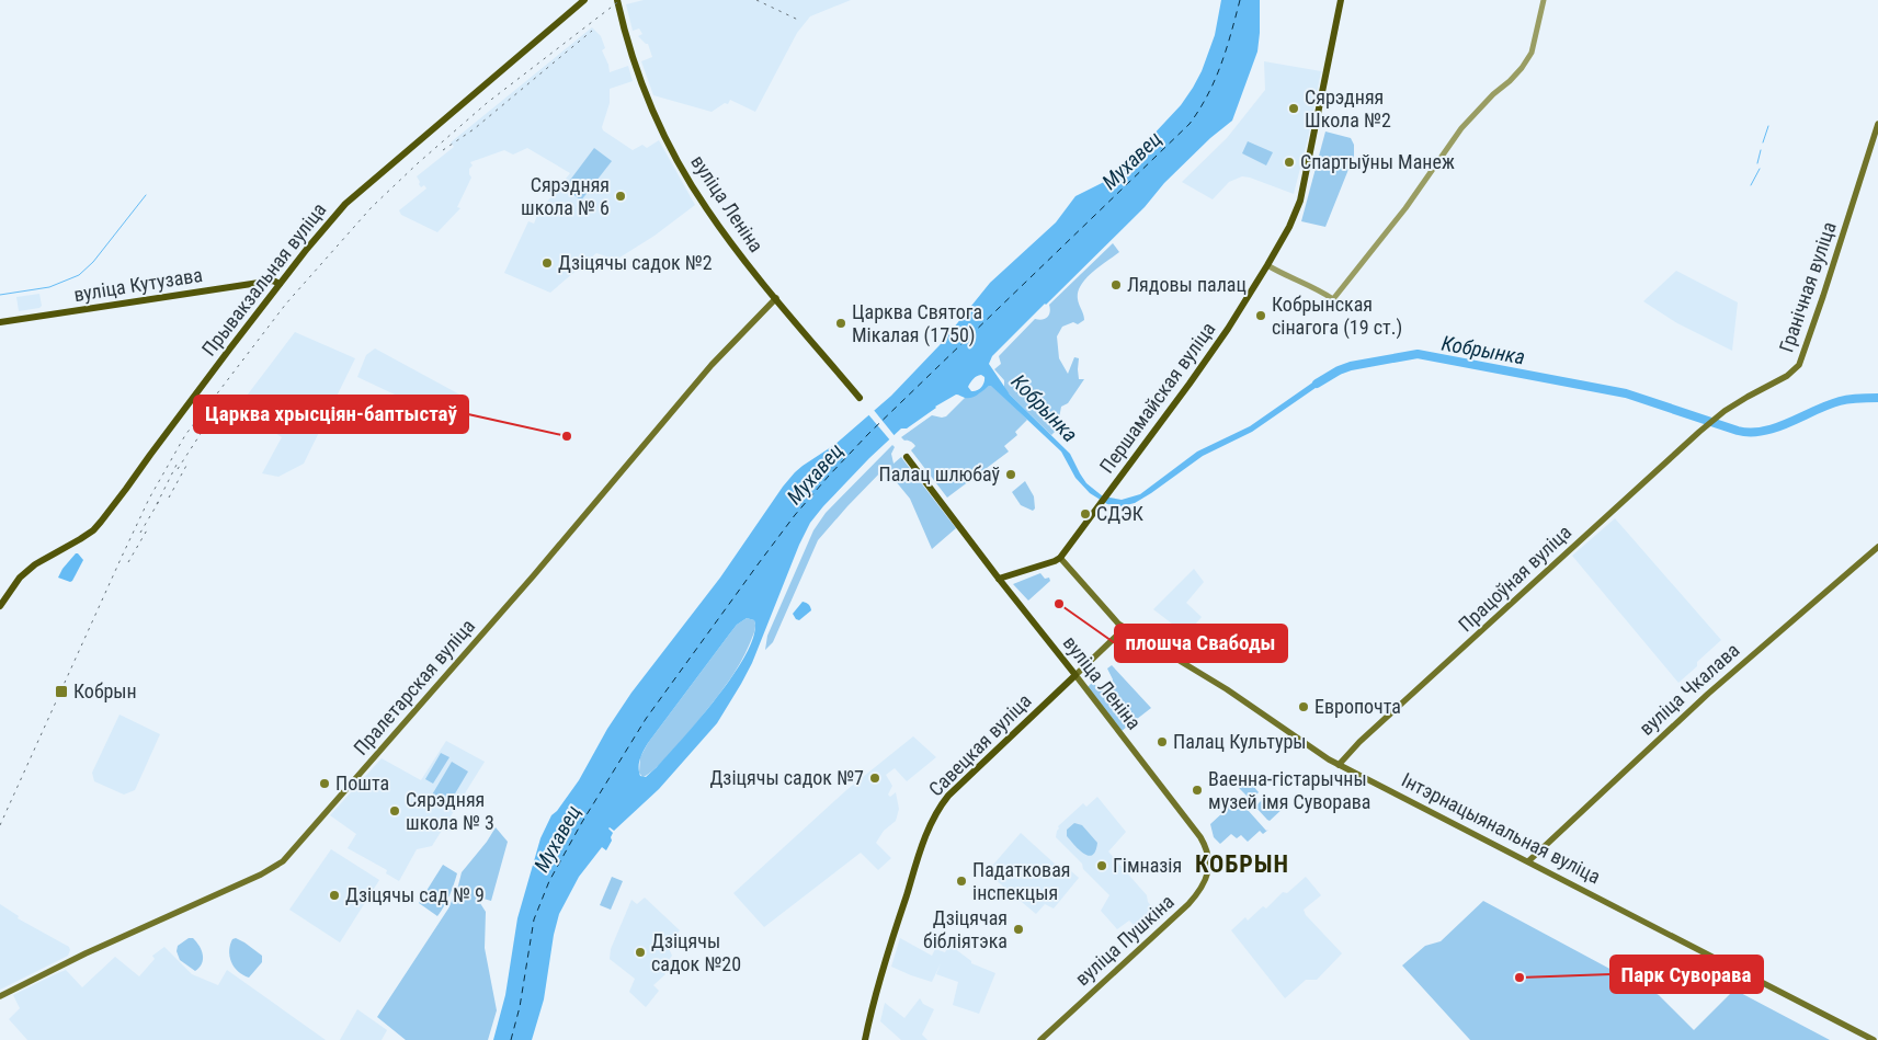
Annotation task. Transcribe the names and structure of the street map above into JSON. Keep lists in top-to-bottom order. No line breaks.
{"streets":{"main road":["вуліца Леніна","Прывакзальная вуліца","вуліца Кутузава","Гранічная вуліца","Першамайская вуліца","Працоўная вуліца","Пралетарская вуліца","вуліца Чкалава","Савецкая вуліца","Інтэрнацыянальная вуліца","вуліца Пушкіна"]},"crossings":[["вуліца Леніна","Пралетарская вуліца"],["вуліца Леніна","Савецкая вуліца"],["вуліца Леніна","вуліца Пушкіна"],["Прывакзальная вуліца","вуліца Кутузава"],["Гранічная вуліца","Працоўная вуліца"],["Першамайская вуліца","Інтэрнацыянальная вуліца"],["Працоўная вуліца","Інтэрнацыянальная вуліца"],["вуліца Чкалава","Інтэрнацыянальная вуліца"],["Савецкая вуліца","Інтэрнацыянальная вуліца"]],"districts":["КОБРЫН"],"water":["Мухавец","Кобрынка"],"places":{"other":["Сярэдняя Школа №2","Спартыўны Манеж","Сярэдняя школа № 6","Дзіцячы садок №2","Лядовы палац","Кобрынская сінагога (19 ст.)","Царква Святога Мікалая (1750)","Царква хрысціян-баптыстаў","Палац шлюбаў","СДЭК","плошча Свабоды","Европочта","Палац Культуры","Дзіцячы садок №7","Пошта","Ваенна-гістарычны музей імя Суворава","Сярэдняя школа № 3","Гімназія","Падатковая інспекцыя","Дзіцячы сад № 9","Дзіцячая бібліятэка","Дзіцячы садок №20","Парк Суворава"],"transit":["Кобрын"]}}
